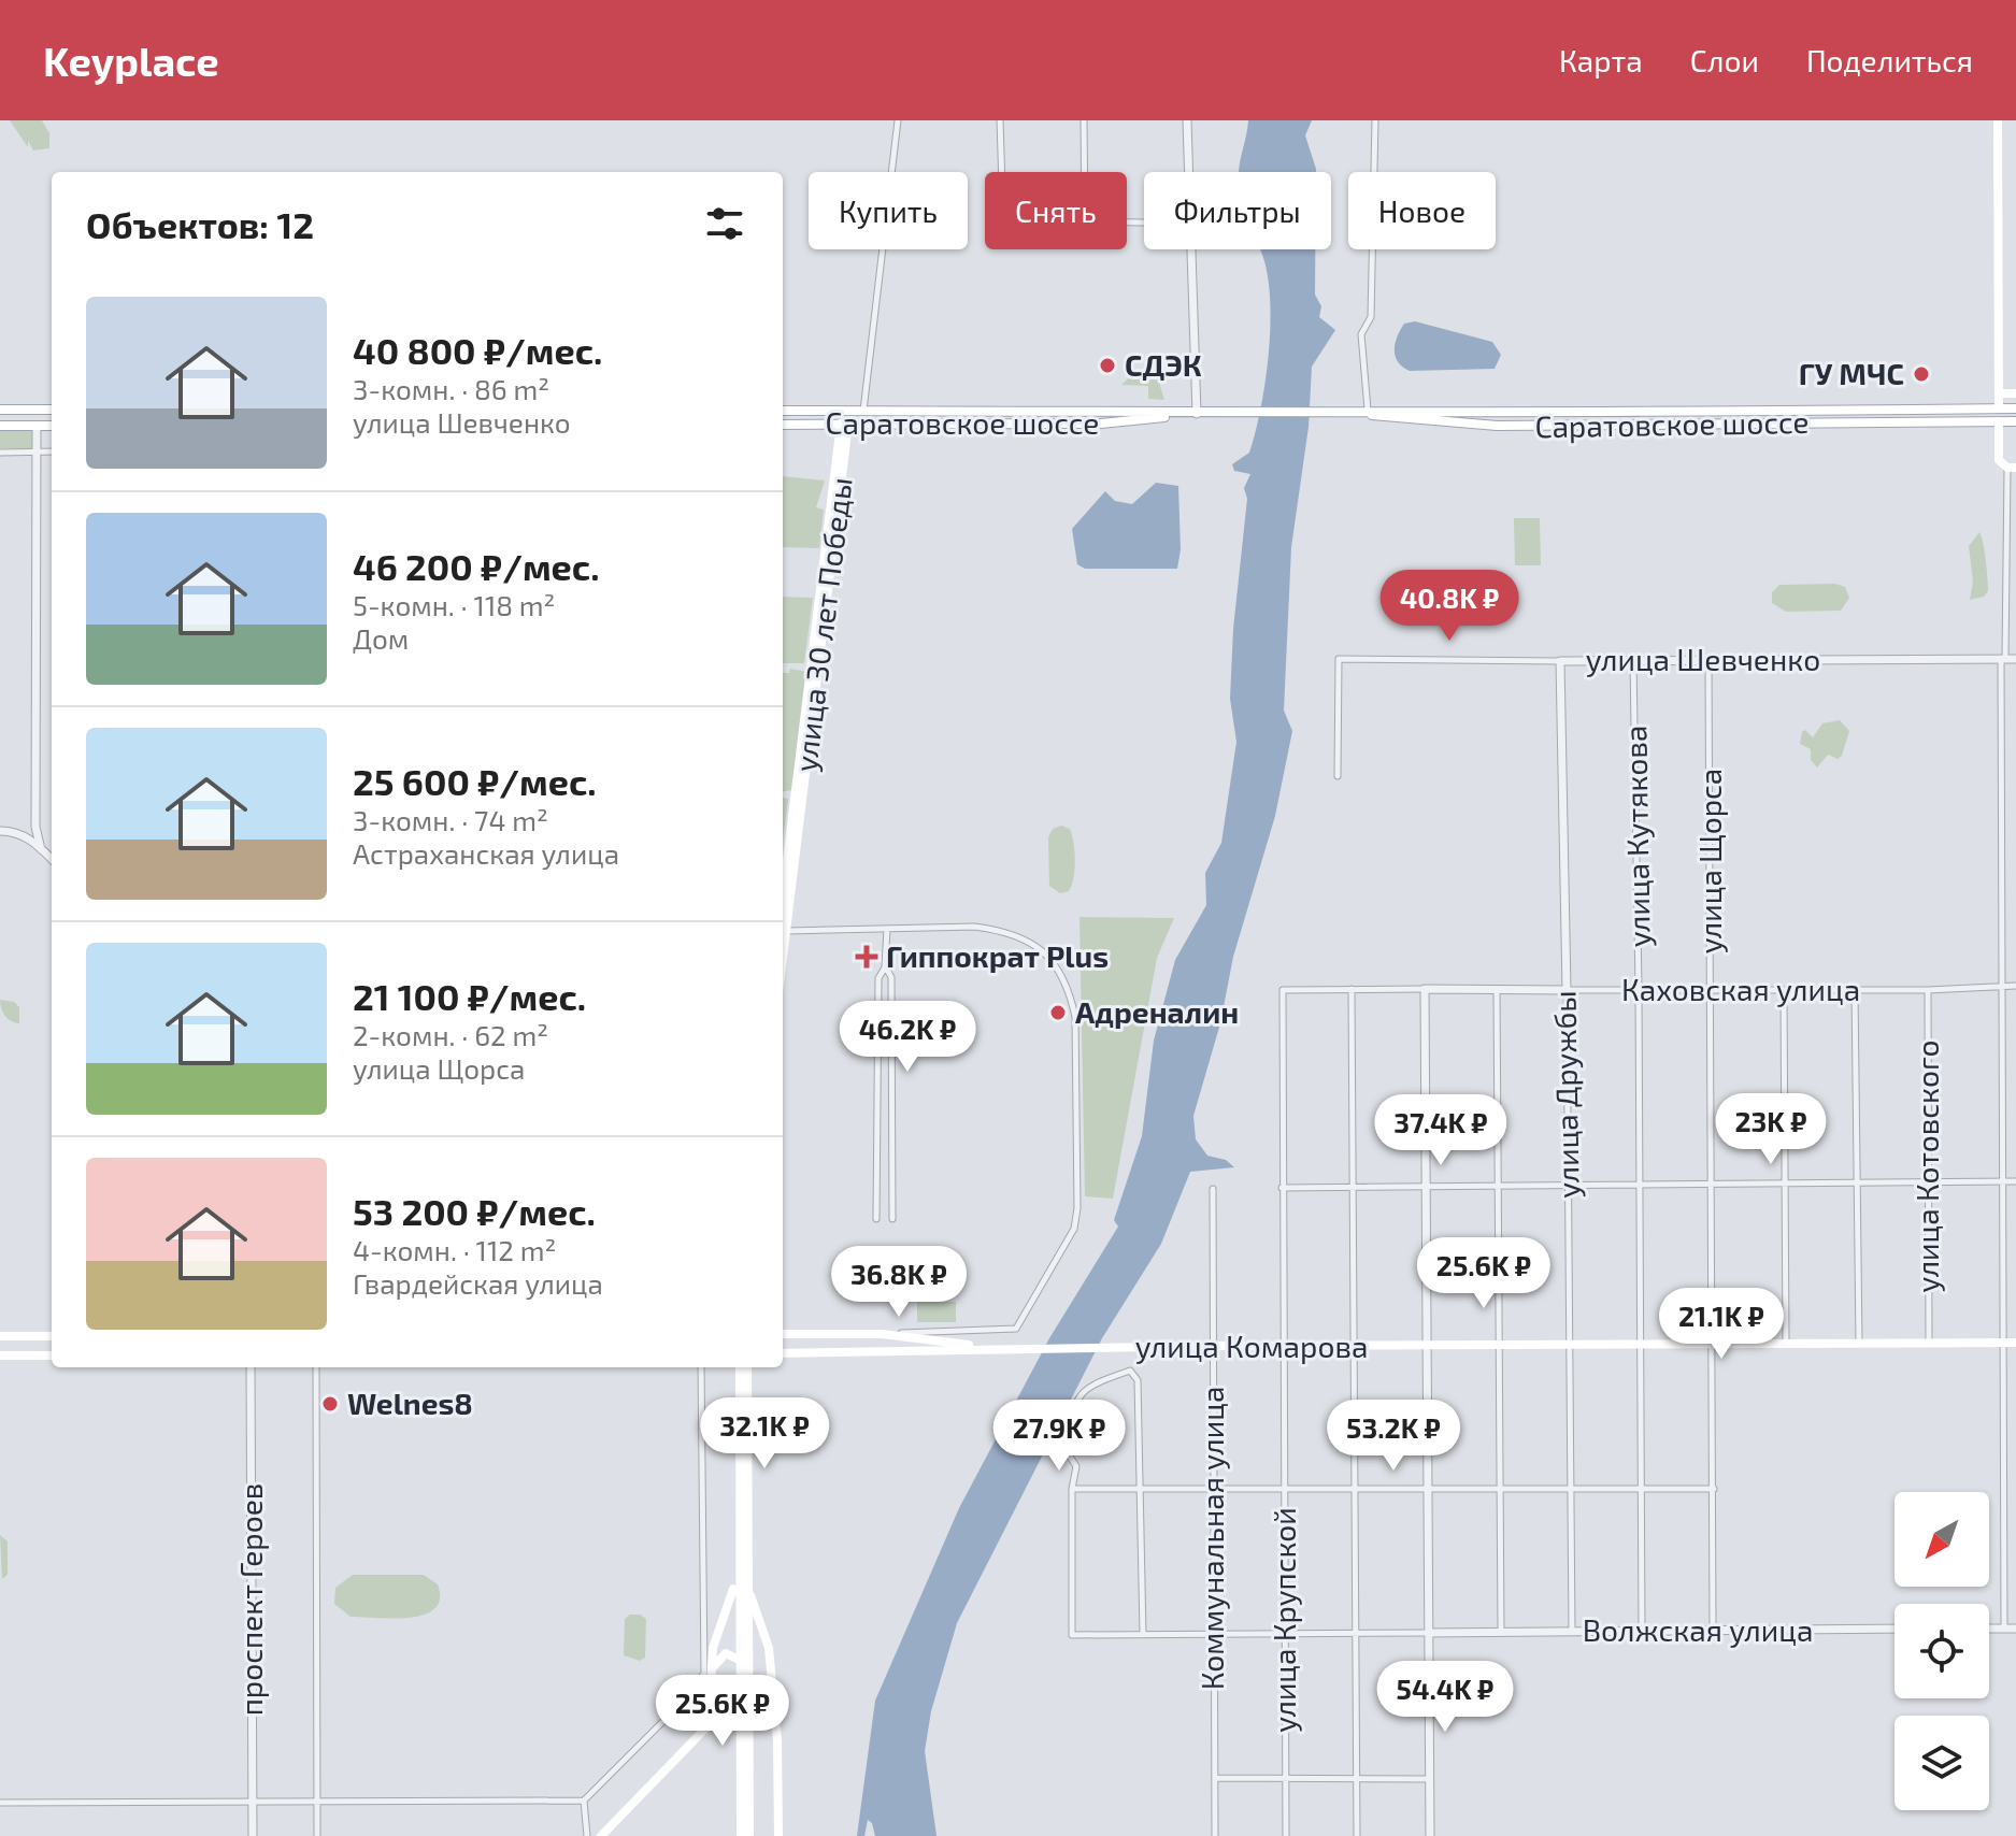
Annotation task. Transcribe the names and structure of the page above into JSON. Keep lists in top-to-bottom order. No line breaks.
{"streets":{"main road":["Саратовское шоссе","улица Комарова"],"street":["улица Шевченко","улица Кутякова","улица Щорса","Каховская улица","улица Дружбы","улица Котовского","Коммунальная улица","проспект Героев","улица Крупской","Волжская улица"]},"crossings":[["улица Шевченко","улица Кутякова"],["улица Шевченко","улица Щорса"],["улица Шевченко","улица Дружбы"],["улица Кутякова","Каховская улица"],["улица Кутякова","улица Комарова"],["улица Кутякова","Волжская улица"],["улица Щорса","Каховская улица"],["улица Щорса","улица Комарова"],["улица Щорса","Волжская улица"],["Каховская улица","улица Дружбы"],["Каховская улица","улица Котовского"],["Каховская улица","улица Крупской"],["улица Дружбы","улица Комарова"],["улица Дружбы","Волжская улица"],["улица Котовского","улица Комарова"],["улица Комарова","Коммунальная улица"],["улица Комарова","улица Крупской"],["Коммунальная улица","Волжская улица"],["улица Крупской","Волжская улица"]],"places":{"other":["СДЭК","ГУ МЧС","Адреналин","Welnes8"],"health":["Гиппократ Plus"]},"north":"bottom left","page":{"header":"Keyplace","nav":["Карта","Слои","Поделиться"],"chip":["Купить","Снять","Фильтры","Новое"],"heading":"Объектов: 12","list":[{"name":"40 800 ₽/мес.","note":"3-комн. · 86 m² · улица Шевченко"},{"name":"46 200 ₽/мес.","note":"5-комн. · 118 m² · Дом"},{"name":"25 600 ₽/мес.","note":"3-комн. · 74 m² · Астраханская улица"},{"name":"21 100 ₽/мес.","note":"2-комн. · 62 m² · улица Щорса"},{"name":"53 200 ₽/мес.","note":"4-комн. · 112 m² · Гвардейская улица"}],"price":["40.8K ₽","46.2K ₽","23K ₽","37.4K ₽","25.6K ₽","36.8K ₽","21.1K ₽","32.1K ₽","27.9K ₽","53.2K ₽","54.4K ₽","25.6K ₽"]}}
